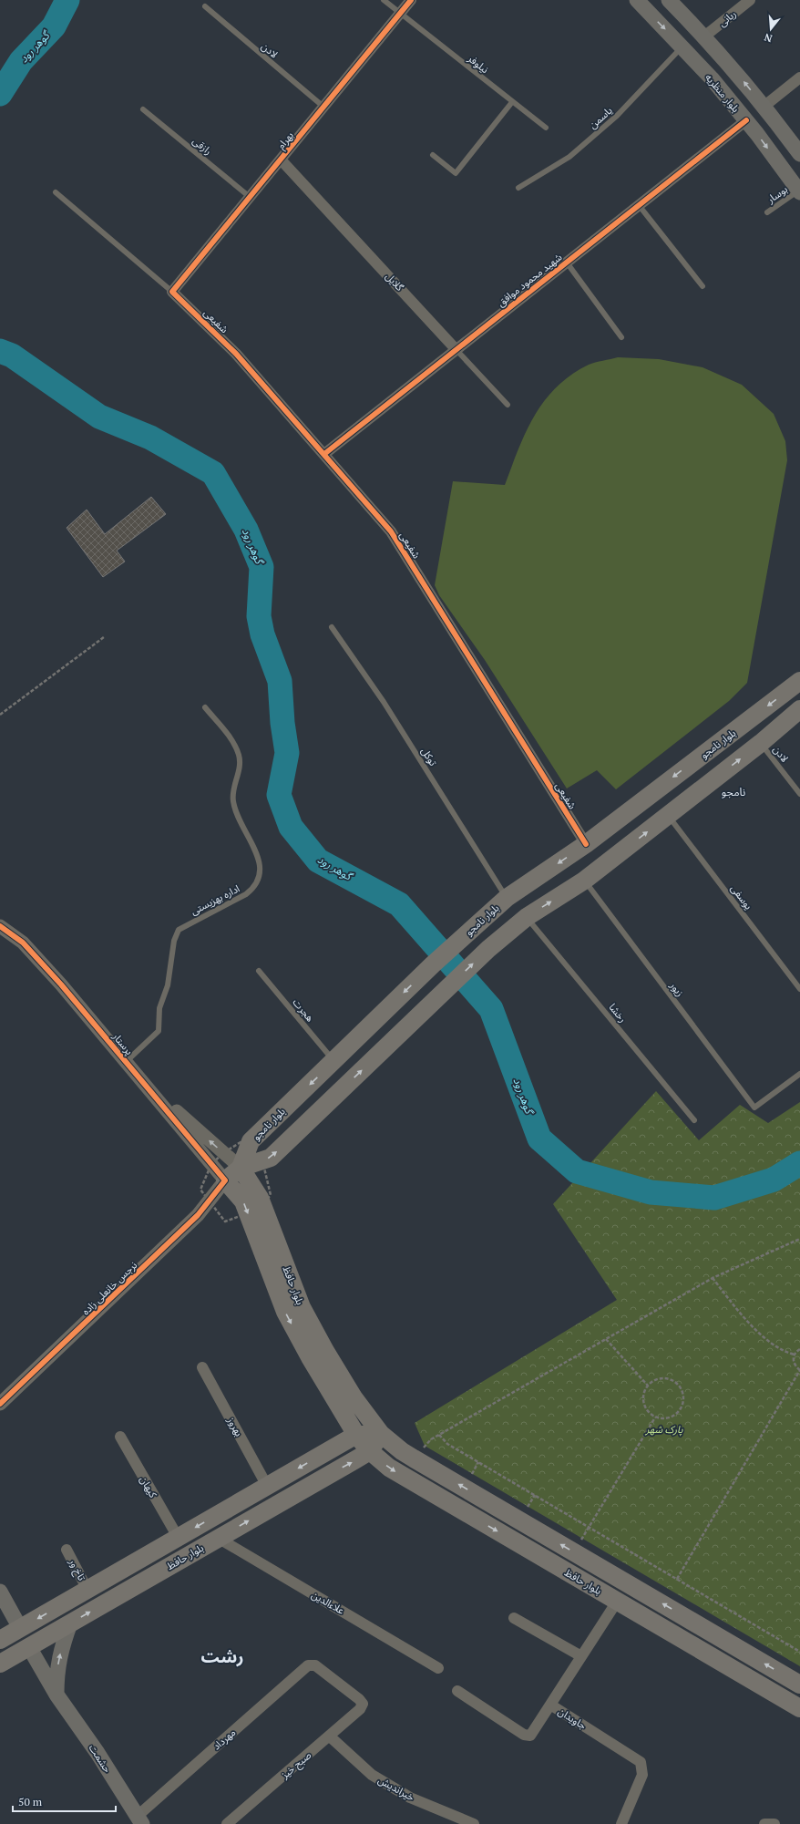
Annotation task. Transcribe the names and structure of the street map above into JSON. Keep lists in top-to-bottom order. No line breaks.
{"streets":{"main road":["بلوار منظریه","بلوار نامجو","بلوار حافظ","حشمت"],"street":["ربانی","بهرام","شهید محمود موافق","گلایل","شفیعی","پرستار","نرجس خانعلی زاده","بهروز","کیهان","تاخ ور","علاءالدین","جاویدان","مهرداد","صبح خیز","خیراندیش"],"lane":["لادن","نیلوفر","یاسمن","رازقی","بوسار","توکل","یوسفی","اداره بهزیستی","زیور","هجرت","رخشا"]},"crossings":[["لادن","بهرام"],["نیلوفر","بهرام"],["بلوار منظریه","یاسمن"],["بلوار منظریه","بوسار"],["بلوار منظریه","شهید محمود موافق"],["بهرام","رازقی"],["بهرام","گلایل"],["بهرام","شفیعی"],["شهید محمود موافق","گلایل"],["شهید محمود موافق","شفیعی"],["شفیعی","بلوار نامجو"],["بلوار نامجو","توکل"],["بلوار نامجو","هجرت"],["بلوار نامجو","پرستار"],["بلوار نامجو","بلوار حافظ"],["اداره بهزیستی","پرستار"],["پرستار","بلوار حافظ"],["پرستار","نرجس خانعلی زاده"],["بلوار حافظ","نرجس خانعلی زاده"],["بلوار حافظ","بهروز"],["بلوار حافظ","کیهان"],["بلوار حافظ","تاخ ور"],["بلوار حافظ","علاءالدین"],["بلوار حافظ","جاویدان"],["بلوار حافظ","حشمت"],["مهرداد","حشمت"],["مهرداد","صبح خیز"],["صبح خیز","خیراندیش"]],"districts":["نامجو","رشت"],"water":["گوهر رود"],"parks":["پارک شهر"],"scale_bar":"50 m","north":"bottom"}
